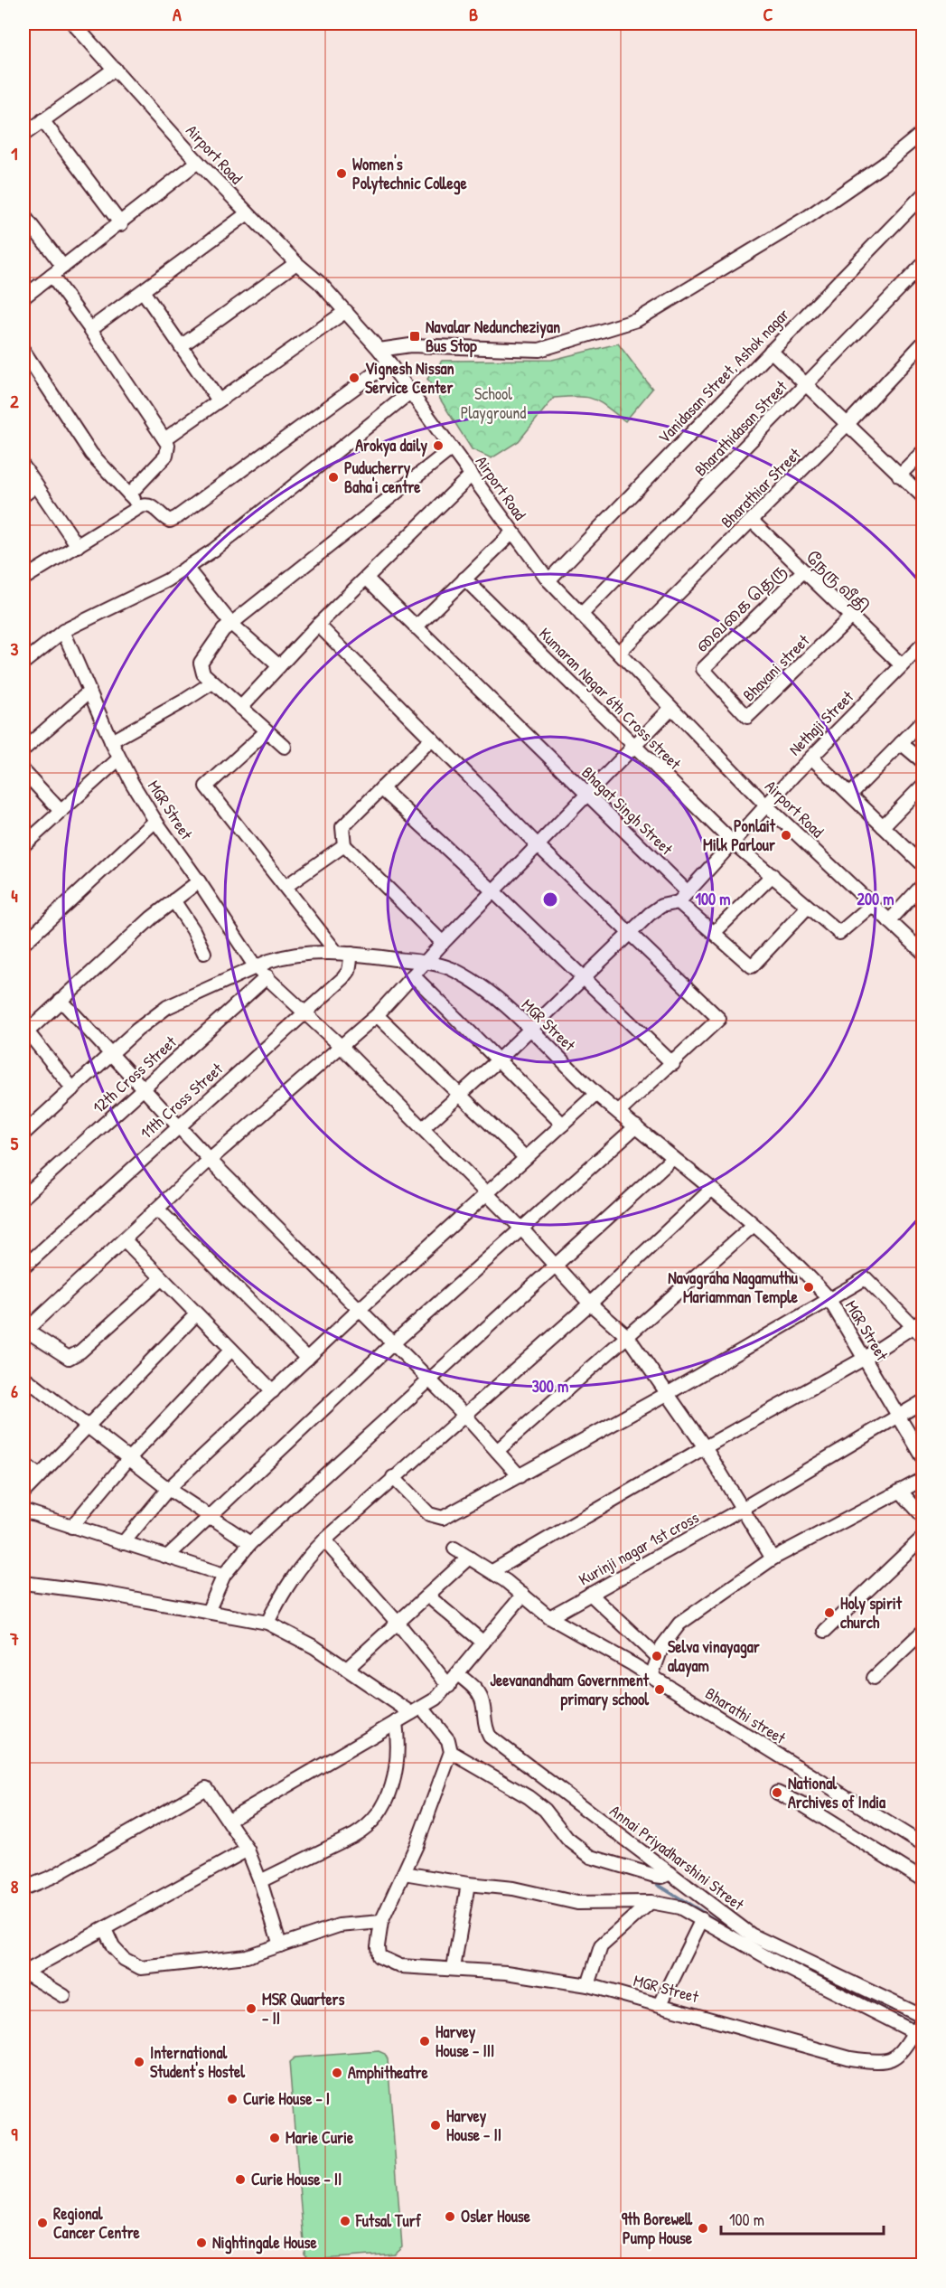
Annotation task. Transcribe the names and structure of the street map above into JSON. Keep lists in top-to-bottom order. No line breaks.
{"streets":{"street":["Airport Road","Vanidasan Street, Ashok nagar","Bharathidasan Street","Bharathiar Street","நேரு வீதி","வைகை தெரு","Bhavani street","Kumaran Nagar 6th Cross street","Nethaji Street","MGR Street","Bhagat Singh Street","12th Cross Street","11th Cross Street","Kurinji nagar 1st cross","Bharathi street","Annai Priyadharshini Street"]},"crossings":[["Airport Road","Vanidasan Street, Ashok nagar"],["Airport Road","Bharathidasan Street"],["Airport Road","Bharathiar Street"],["Airport Road","Nethaji Street"],["Bharathiar Street","நேரு வீதி"],["நேரு வீதி","வைகை தெரு"],["நேரு வீதி","Bhavani street"],["நேரு வீதி","Nethaji Street"],["வைகை தெரு","Bhavani street"],["Kumaran Nagar 6th Cross street","Nethaji Street"],["MGR Street","11th Cross Street"],["MGR Street","Kurinji nagar 1st cross"],["MGR Street","Annai Priyadharshini Street"],["Kurinji nagar 1st cross","Bharathi street"]],"parks":["School Playground"],"places":{"other":["Women's Polytechnic College","Vignesh Nissan Service Center","Arokya daily","Puducherry Baha'i centre","Ponlait Milk Parlour","Navagraha Nagamuthu Mariamman Temple","Holy spirit church","Selva vinayagar alayam","Jeevanandham Government primary school","National Archives of India","MSR Quarters - II","Harvey House - III","International Student's Hostel","Amphitheatre","Curie House - I","Harvey House - II","Marie Curie","Curie House - II","Osler House","Futsal Turf","Regional Cancer Centre","9th Borewell Pump House","Nightingale House"],"transit":["Navalar Neduncheziyan Bus Stop"]},"scale_bar":"100 m","grid":{"columns":["A","B","C"],"rows":["1","2","3","4","5","6","7","8","9"]},"rings":["100 m","200 m","300 m"]}
